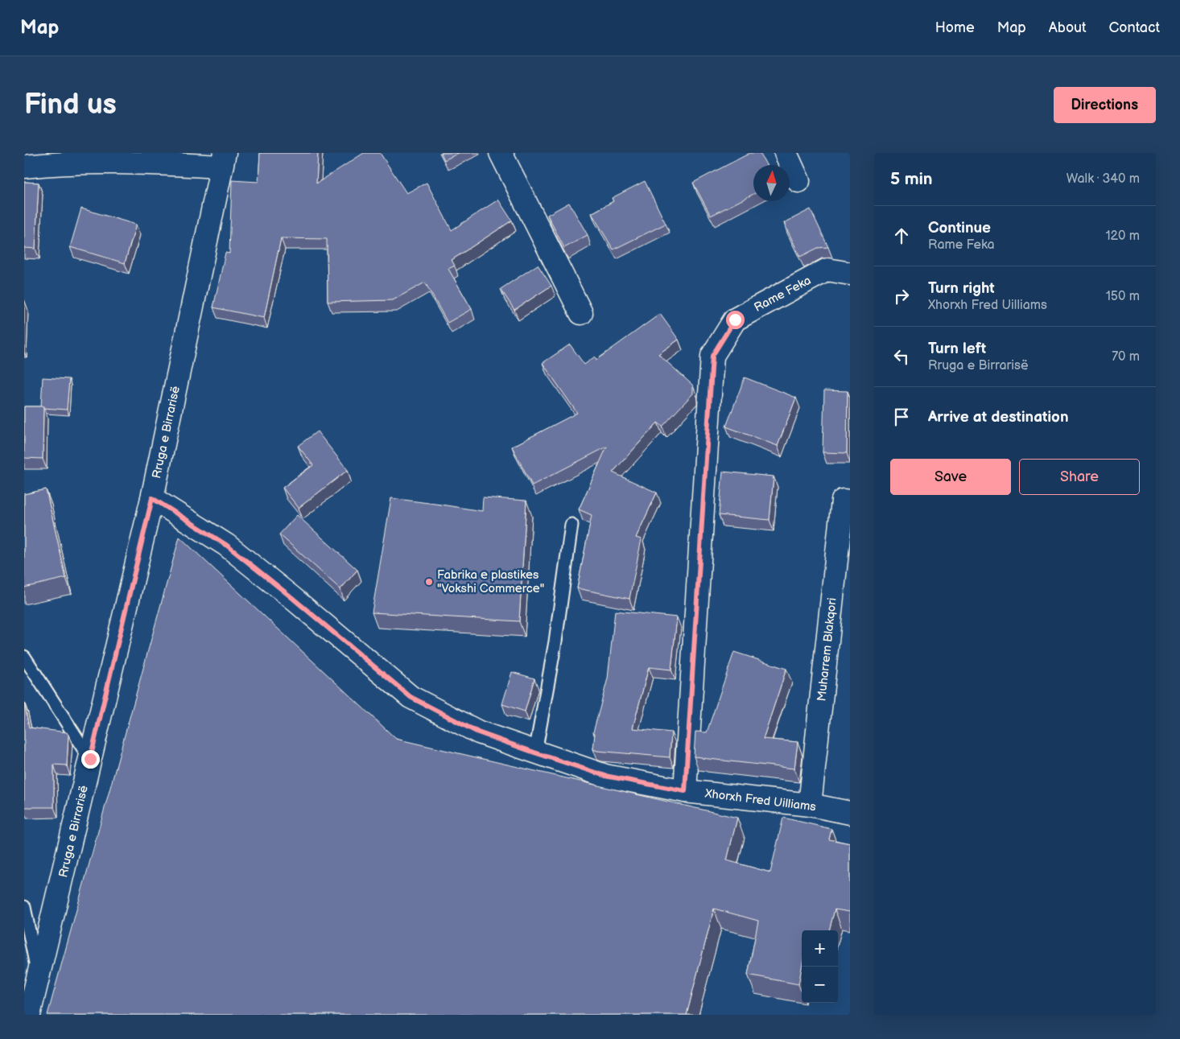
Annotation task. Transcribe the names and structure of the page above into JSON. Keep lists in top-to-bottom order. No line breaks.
{"streets":{"street":["Rame Feka","Rruga e Birrarisë","Muharrem Blakqori","Xhorxh Fred Uilliams"]},"crossings":[["Rame Feka","Xhorxh Fred Uilliams"],["Rruga e Birrarisë","Xhorxh Fred Uilliams"],["Muharrem Blakqori","Xhorxh Fred Uilliams"]],"places":["Fabrika e plastikes \"Vokshi Commerce\""],"north":"top","page":{"header":"Map","nav":["Home","Map","About","Contact"],"buttons":["Directions",["Save","Share"]],"title":"Find us","heading":["5 min","Walk · 340 m"],"list":[["Continue","Rame Feka","120 m"],["Turn right","Xhorxh Fred Uilliams","150 m"],["Turn left","Rruga e Birrarisë","70 m"],"Arrive at destination"],"map_buttons":["+","−"]}}
